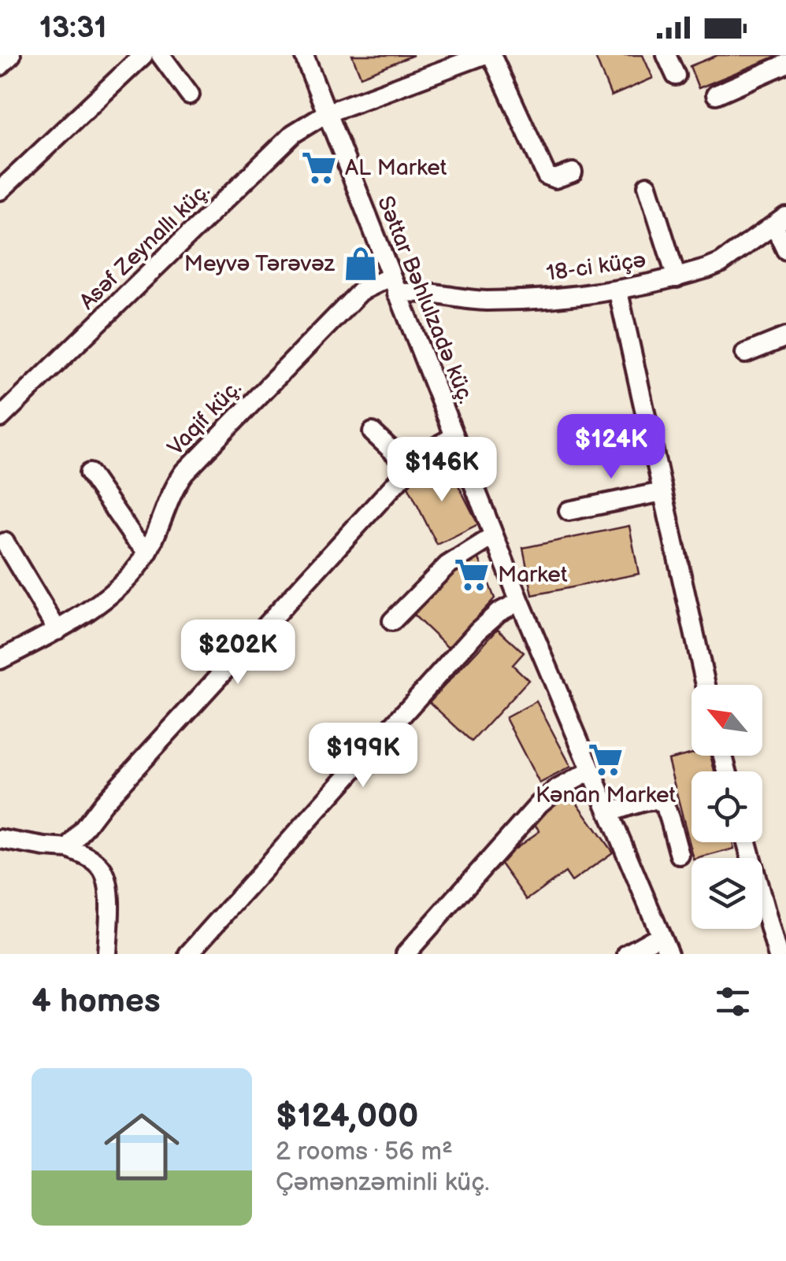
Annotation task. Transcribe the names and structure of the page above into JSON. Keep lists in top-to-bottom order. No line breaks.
{"streets":{"street":["Asəf Zeynallı küç.","18-ci küçə","Səttar Bəhlulzadə küç.","Vaqif küç."]},"crossings":[["Asəf Zeynallı küç.","Səttar Bəhlulzadə küç."],["18-ci küçə","Səttar Bəhlulzadə küç."],["18-ci küçə","Vaqif küç."],["Səttar Bəhlulzadə küç.","Vaqif küç."]],"places":{"supermarket":["AL Market","Market","Kənan Market"],"shop":["Meyvə Tərəvəz"]},"north":"top left","page":{"status":"13:31","price":["$124K","$146K","$202K","$199K"],"heading":"4 homes","list":[{"name":"$124,000","note":"2 rooms · 56 m² · Çəmənzəminli küç."}]}}
